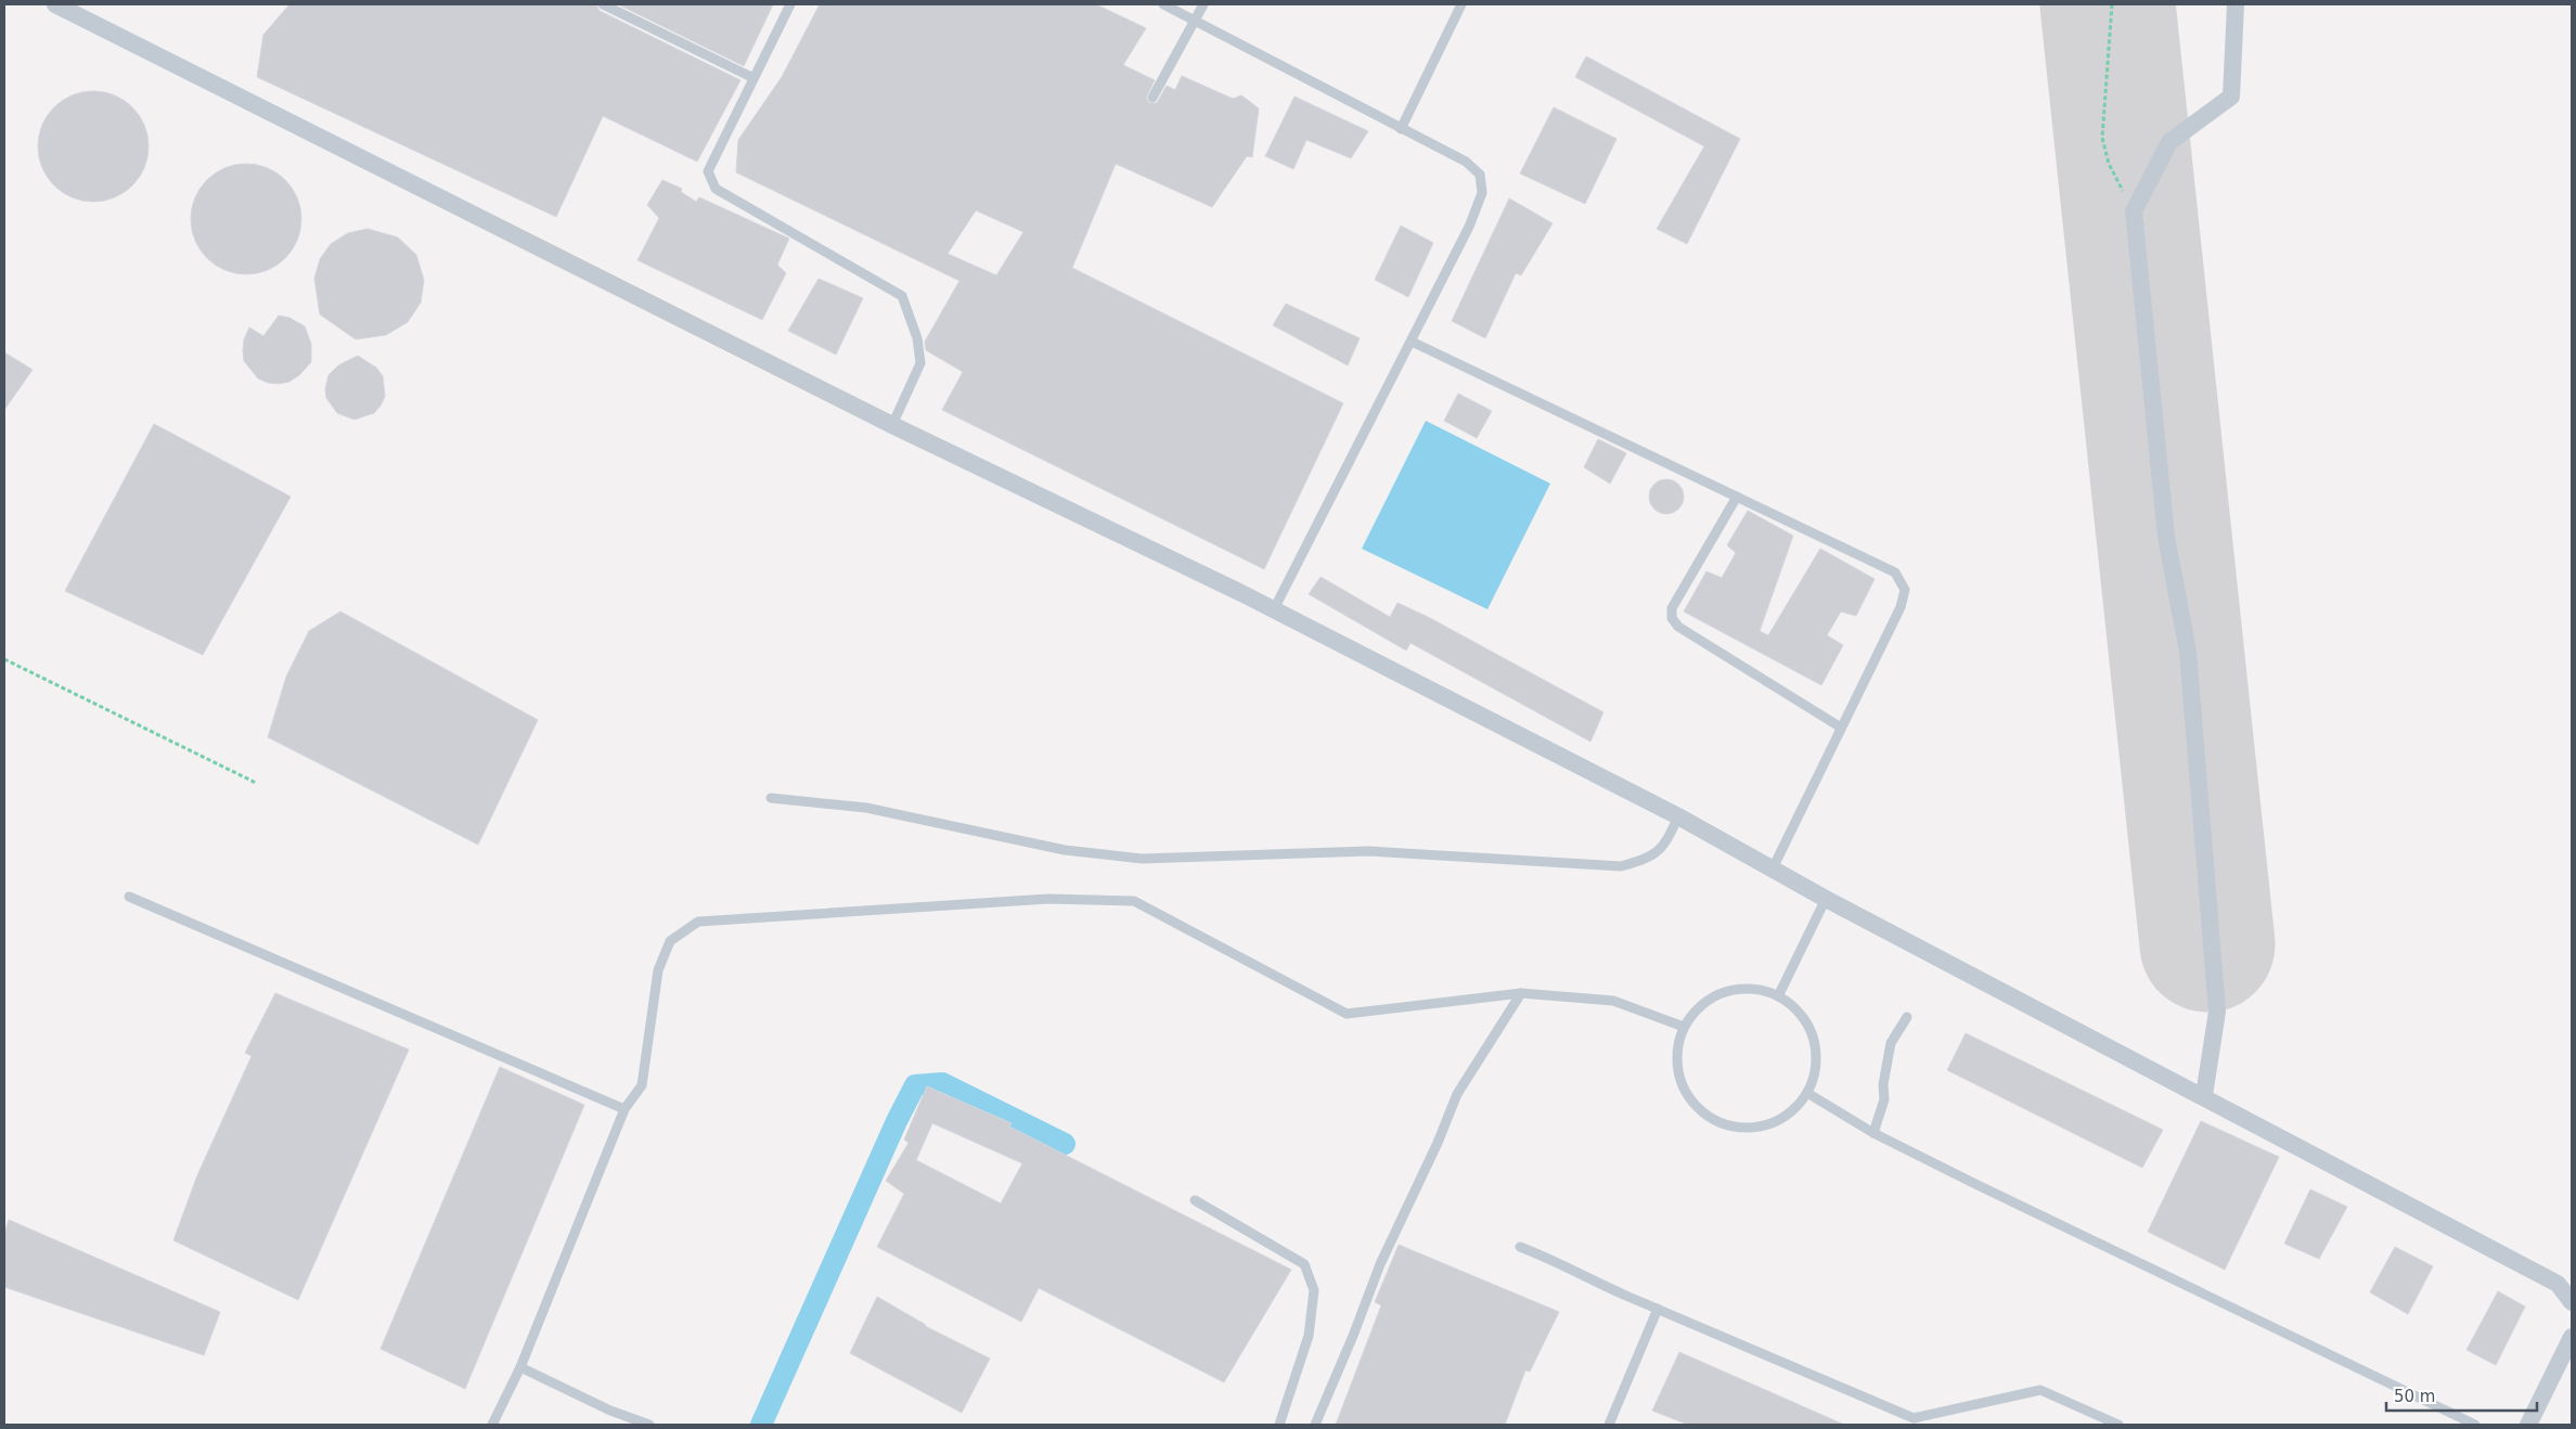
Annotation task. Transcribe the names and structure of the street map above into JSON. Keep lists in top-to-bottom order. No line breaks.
{"scale_bar":"50 m"}
